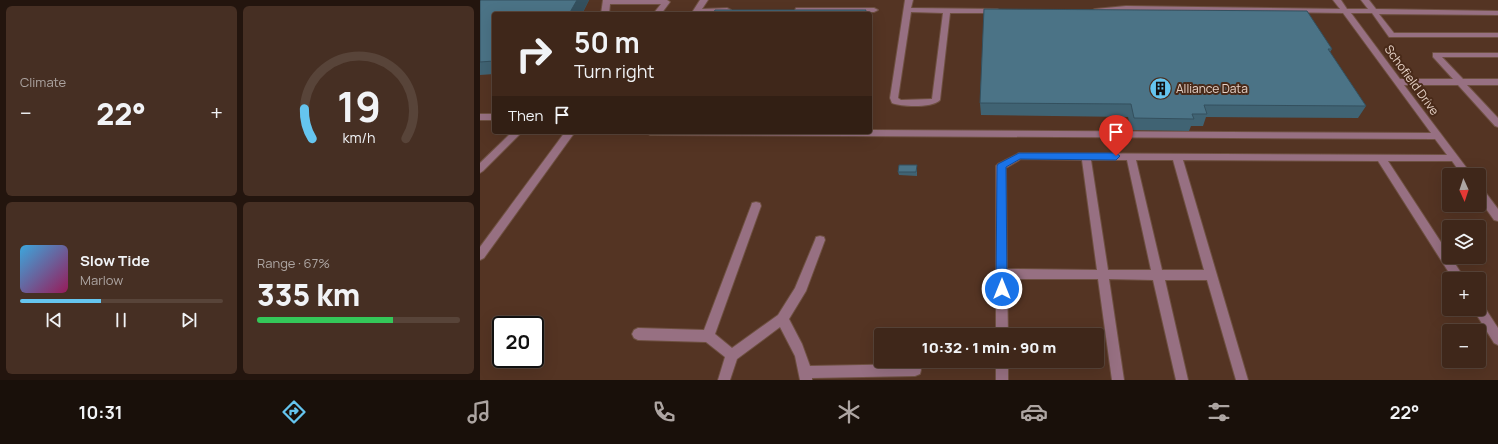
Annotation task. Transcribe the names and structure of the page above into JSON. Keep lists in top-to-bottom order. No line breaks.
{"streets":{"street":["Schofield Drive"]},"places":{"building":["Alliance Data"]},"north":"bottom","page":{"tile":["Climate",["Range · 67%","335 km"]],"turn":["50 m","Turn right"],"then":"Then","heat":["−","22°","+"],"map_buttons":["+","−"],"song":["Slow Tide","Marlow"],"limit":"20","trip":"10:32 · 1 min · 90 m","tabs":["10:31","22°"],"gauge":["19","km/h"]}}
